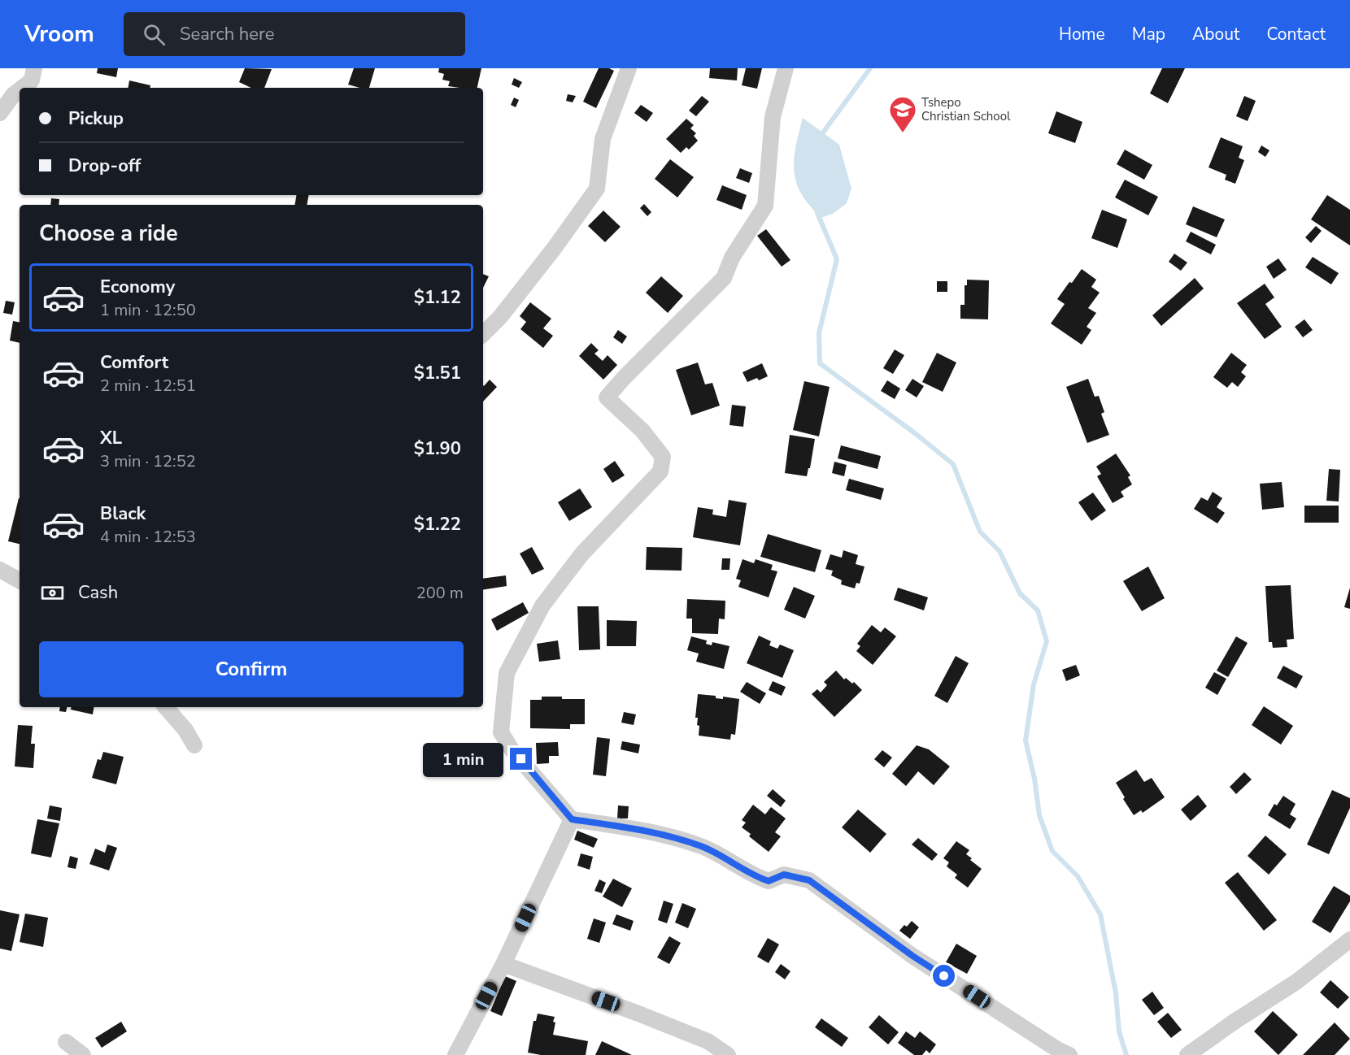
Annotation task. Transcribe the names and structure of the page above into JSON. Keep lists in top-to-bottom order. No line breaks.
{"places":{"school or university":["Tshepo Christian School"]},"page":{"header":"Vroom","search":"Search here","nav":["Home","Map","About","Contact"],"banner":["Pickup","Drop-off"],"heading":"Choose a ride","list":[{"name":"Economy","note":"1 min · 12:50","value":"$1.12"},{"name":"Comfort","note":"2 min · 12:51","value":"$1.51"},{"name":"XL","note":"3 min · 12:52","value":"$1.90"},{"name":"Black","note":"4 min · 12:53","value":"$1.22"}],"pay":["Cash","200 m"],"buttons":"Confirm","bubble":"1 min"}}
